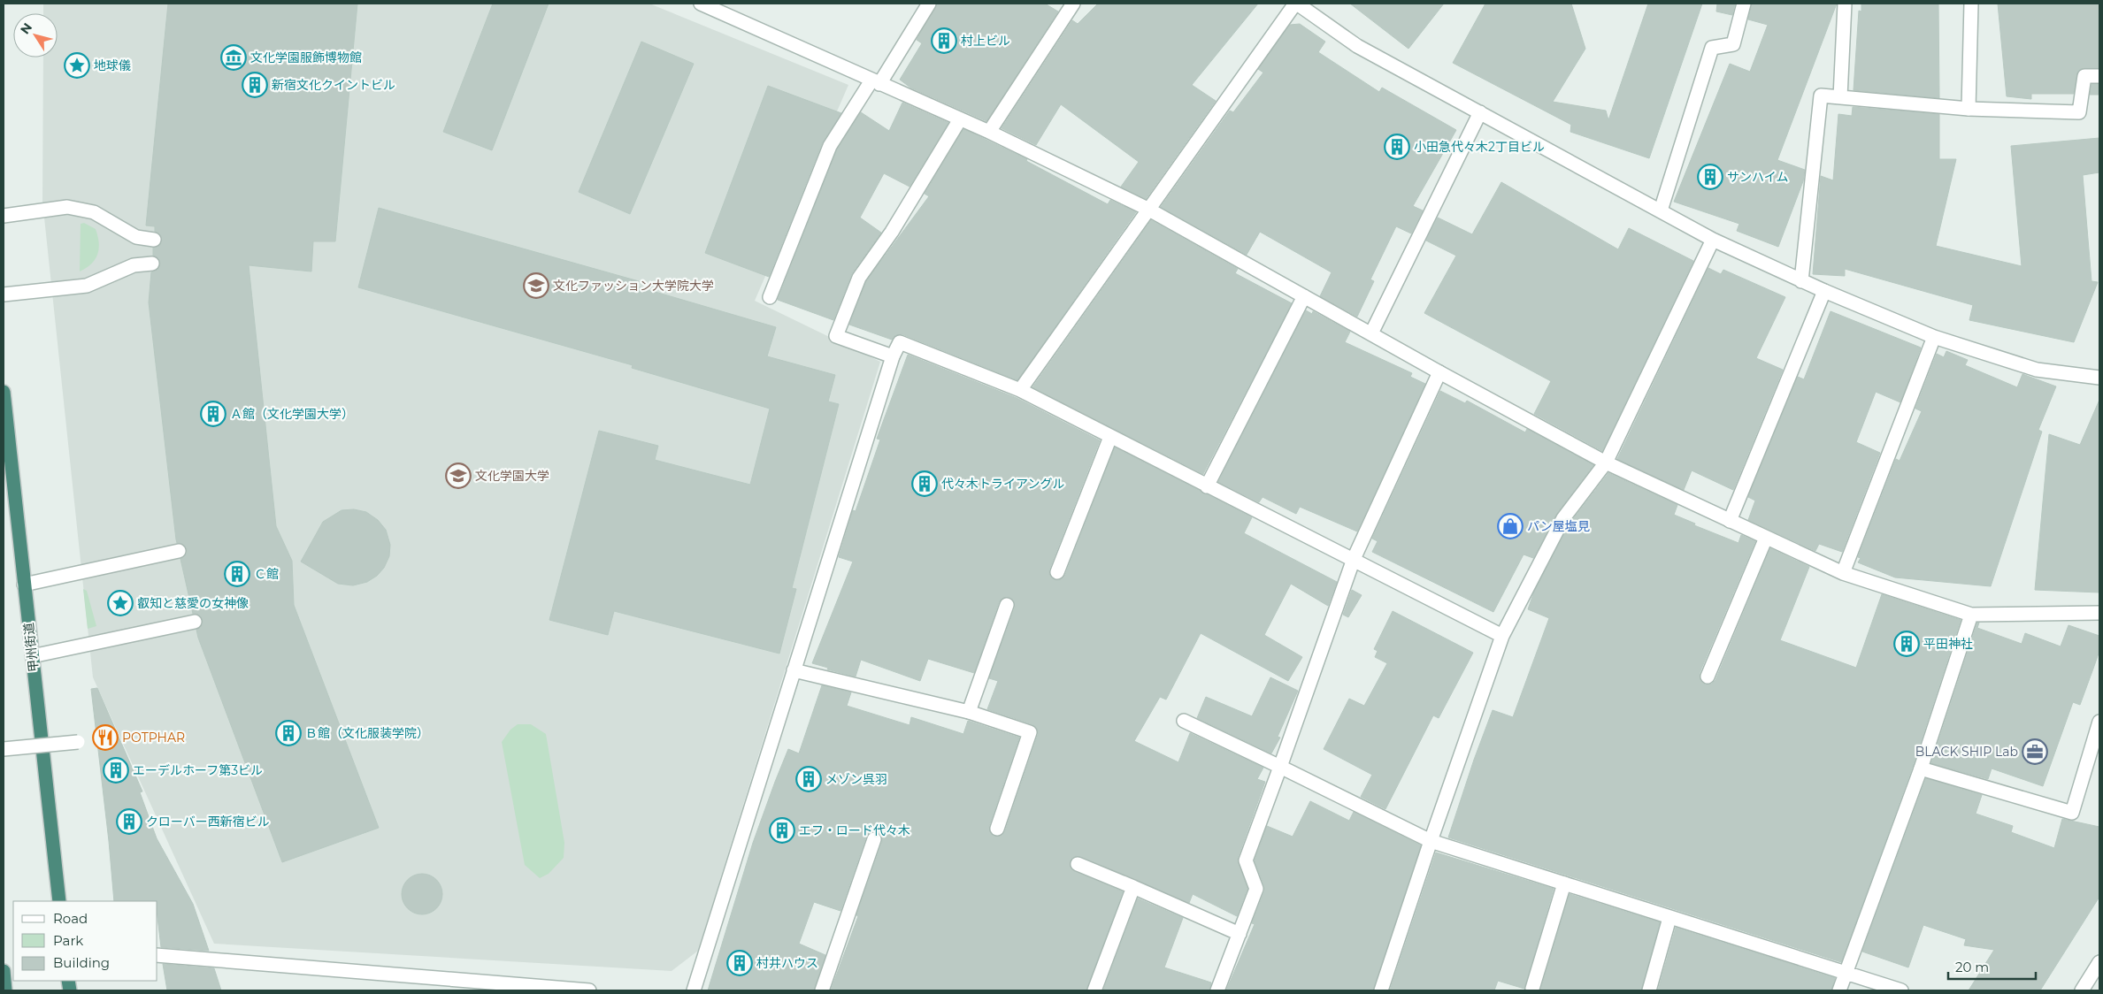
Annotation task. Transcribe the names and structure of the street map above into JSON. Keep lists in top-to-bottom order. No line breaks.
{"streets":{"highway":["甲州街道"]},"places":{"building":["村上ビル","新宿文化クイントビル","小田急代々木2丁目ビル","サンハイム","Ａ館（文化学園大学）","代々木トライアングル","Ｃ館","平田神社","Ｂ館（文化服装学院）","エーデルホーフ第3ビル","メゾン呉羽","クローバー西新宿ビル","エフ・ロード代々木","村井ハウス"],"museum":["文化学園服飾博物館"],"place":["地球儀","叡知と慈愛の女神像"],"school or university":["文化ファッション大学院大学","文化学園大学"],"shop":["パン屋塩見"],"restaurant":["POTPHAR"],"office":["BLACK SHIP Lab"]},"legend":["Road","Park","Building"],"scale_bar":"20 m","north":"top left"}
